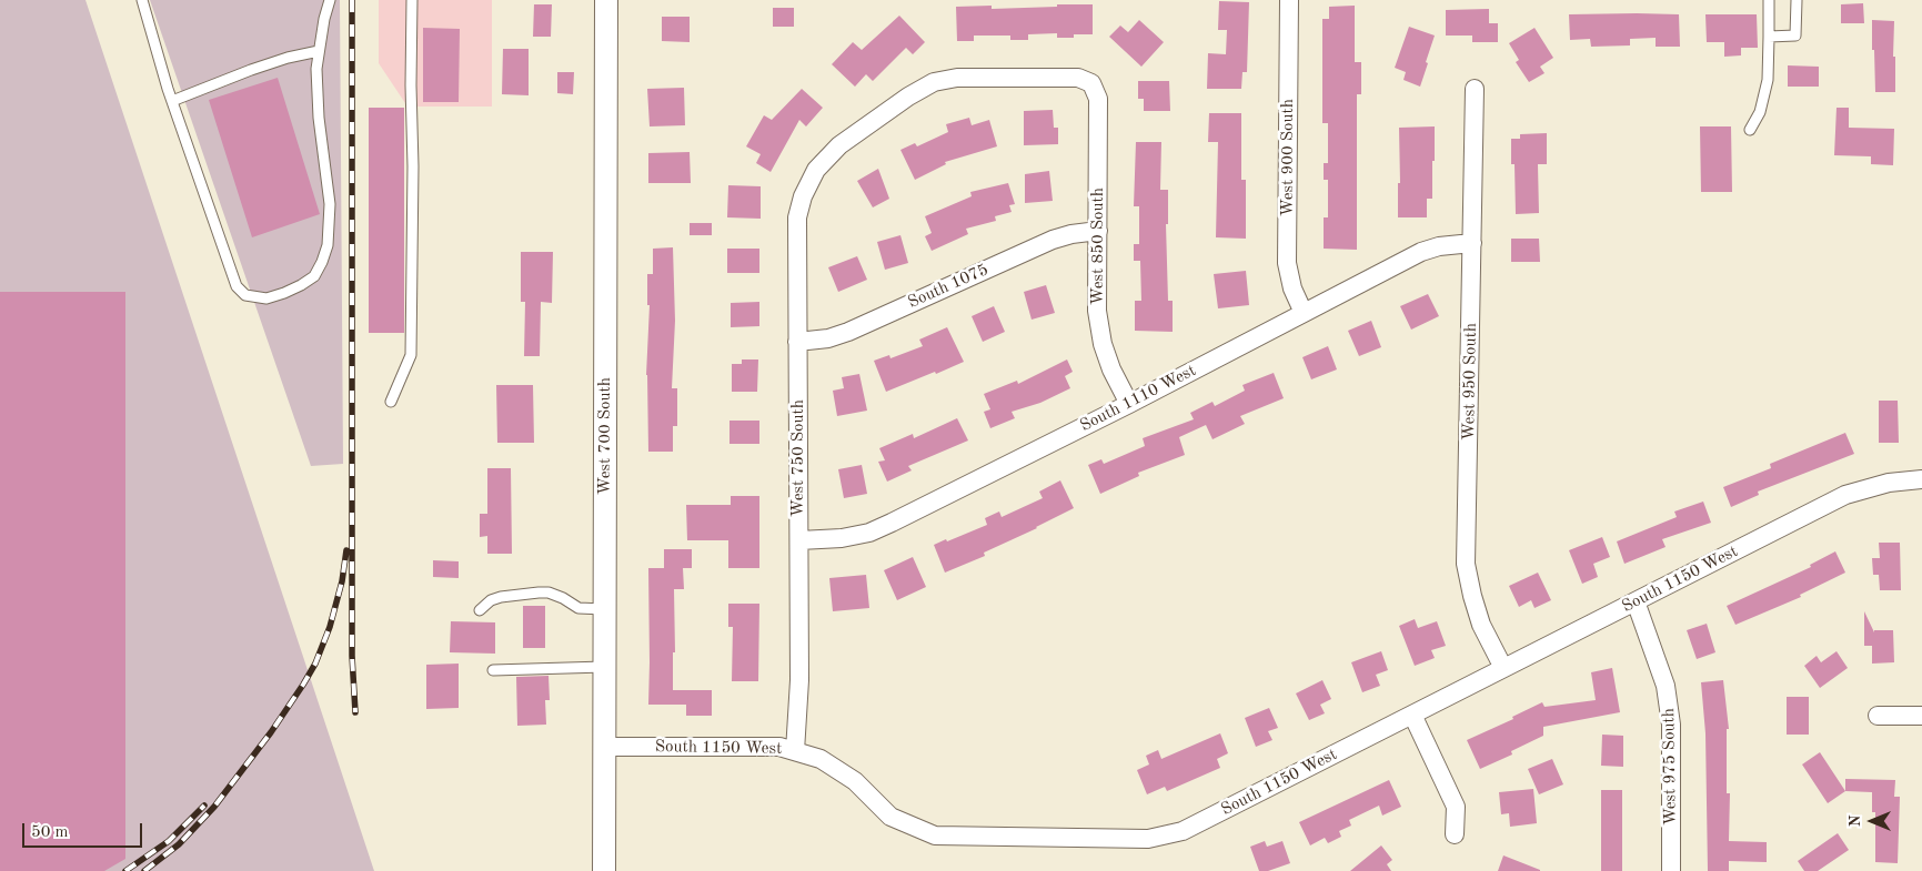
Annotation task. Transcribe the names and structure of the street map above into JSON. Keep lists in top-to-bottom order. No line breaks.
{"streets":{"street":["West 900 South","West 850 South","South 1075","West 950 South","South 1110 West","West 700 South","West 750 South","South 1150 West","West 975 South"]},"crossings":[["West 900 South","South 1110 West"],["West 850 South","South 1075"],["West 850 South","South 1110 West"],["West 850 South","West 750 South"],["South 1075","West 750 South"],["West 950 South","South 1110 West"],["West 950 South","South 1150 West"],["South 1110 West","West 750 South"],["West 700 South","South 1150 West"],["West 750 South","South 1150 West"],["South 1150 West","West 975 South"]],"scale_bar":"50 m","north":"left"}
